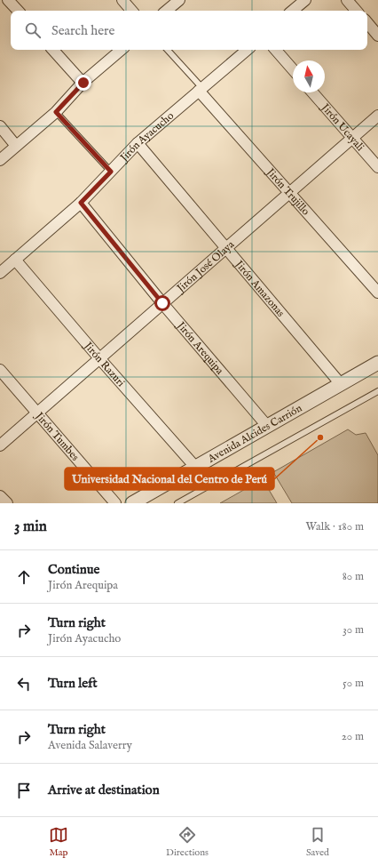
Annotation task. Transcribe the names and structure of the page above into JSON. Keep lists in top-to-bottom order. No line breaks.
{"streets":{"street":["Jirón Ucayali","Jirón Ayacucho","Jirón Trujillo","Jirón José Olaya","Jirón Amazonas","Jirón Arequipa","Jirón Razuri","Avenida Alcides Carrión","Jirón Tumbes"]},"crossings":[["Jirón Ucayali","Jirón José Olaya"],["Jirón Ayacucho","Jirón Trujillo"],["Jirón Ayacucho","Jirón Amazonas"],["Jirón Ayacucho","Jirón Arequipa"],["Jirón Ayacucho","Jirón Razuri"],["Jirón Trujillo","Jirón José Olaya"],["Jirón José Olaya","Jirón Amazonas"],["Jirón José Olaya","Jirón Arequipa"],["Jirón José Olaya","Jirón Razuri"],["Jirón José Olaya","Jirón Tumbes"],["Jirón Amazonas","Avenida Alcides Carrión"],["Jirón Arequipa","Avenida Alcides Carrión"],["Jirón Razuri","Avenida Alcides Carrión"]],"places":["Universidad Nacional del Centro de Perú"],"north":"top","page":{"search":"Search here","heading":["3 min","Walk · 180 m"],"list":[["Continue","Jirón Arequipa","80 m"],["Turn right","Jirón Ayacucho","30 m"],["Turn left","50 m"],["Turn right","Avenida Salaverry","20 m"],"Arrive at destination"],"nav":["Map","Directions","Saved"]}}
